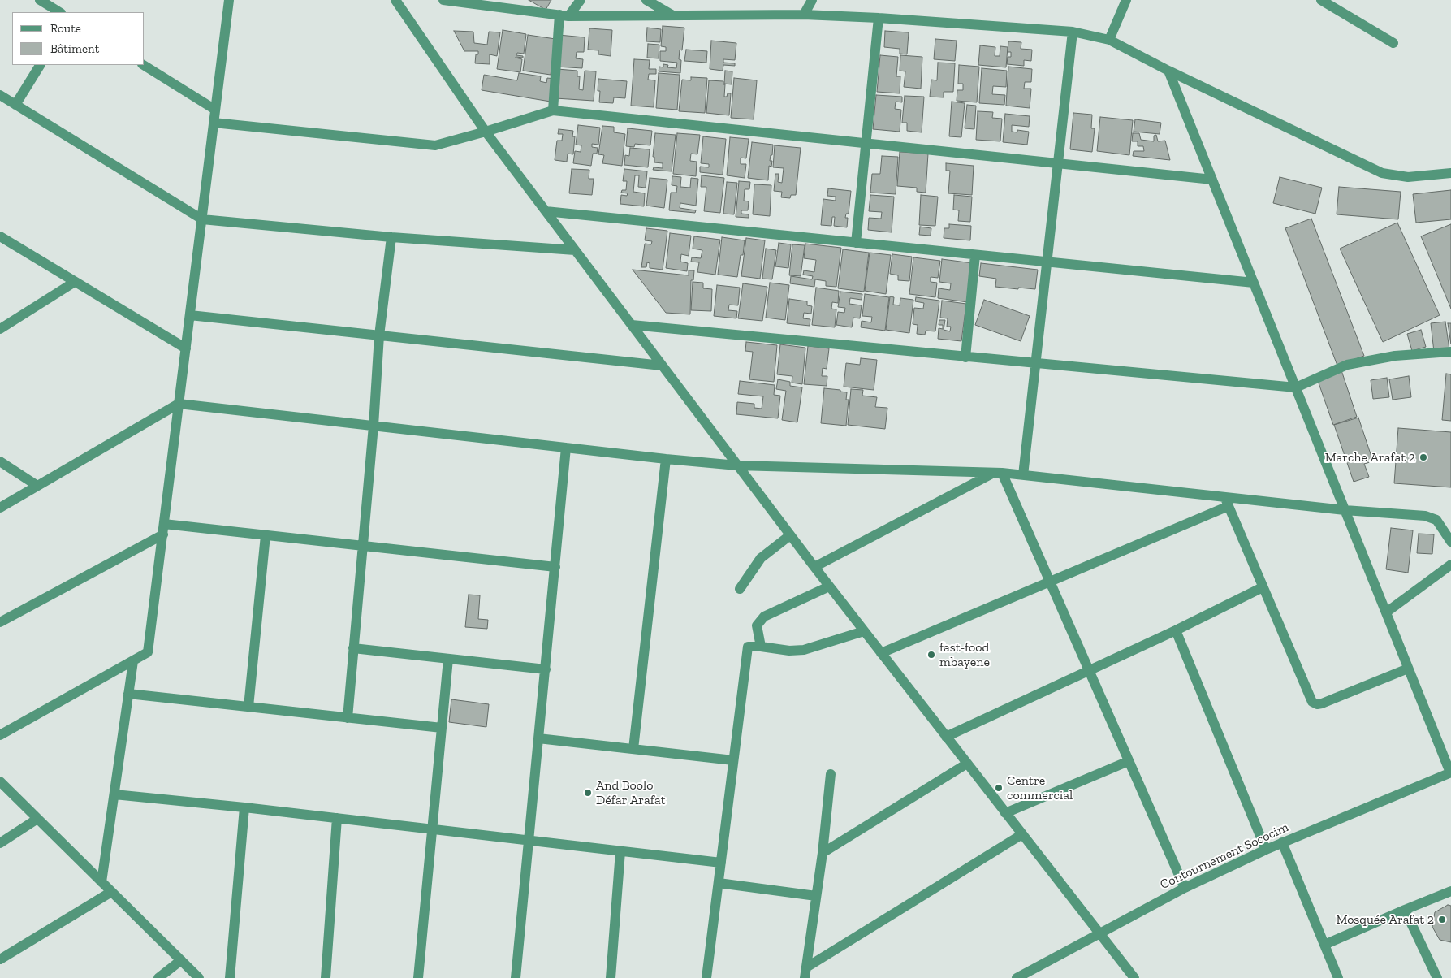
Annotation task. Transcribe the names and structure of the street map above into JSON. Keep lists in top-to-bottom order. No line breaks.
{"streets":{"street":["Contournement Sococim"]},"places":["Marche Arafat 2","fast-food mbayene","Centre commercial","And Boolo Défar Arafat","Mosquée Arafat 2"],"legend":["Route","Bâtiment"]}
